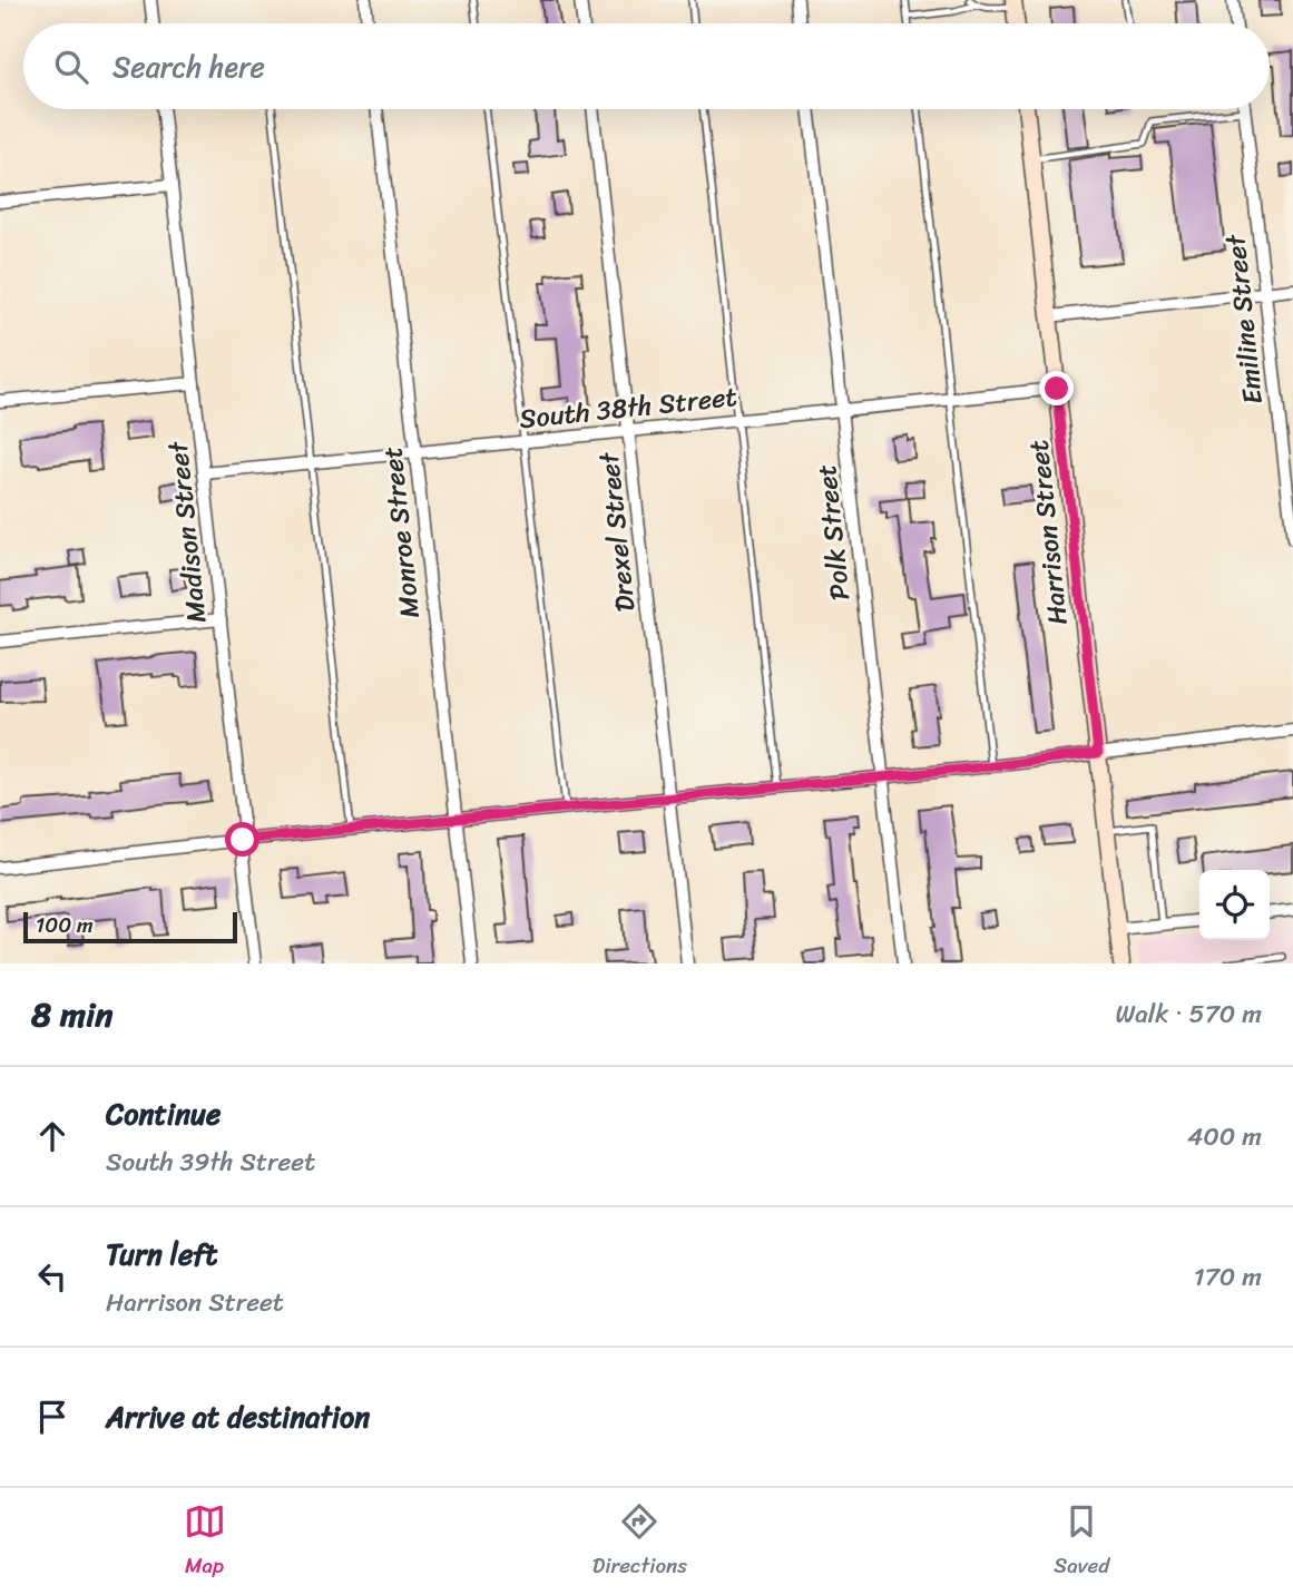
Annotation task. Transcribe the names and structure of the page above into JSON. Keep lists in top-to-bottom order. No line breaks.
{"streets":{"main road":["Harrison Street"],"street":["Emiline Street","South 38th Street","Madison Street","Monroe Street","Drexel Street","Polk Street"]},"crossings":[["South 38th Street","Madison Street"],["South 38th Street","Monroe Street"],["South 38th Street","Drexel Street"],["South 38th Street","Polk Street"],["South 38th Street","Harrison Street"]],"scale_bar":"100 m","page":{"search":"Search here","scale":"100 m","heading":["8 min","Walk · 570 m"],"list":[["Continue","South 39th Street","400 m"],["Turn left","Harrison Street","170 m"],"Arrive at destination"],"nav":["Map","Directions","Saved"]}}
